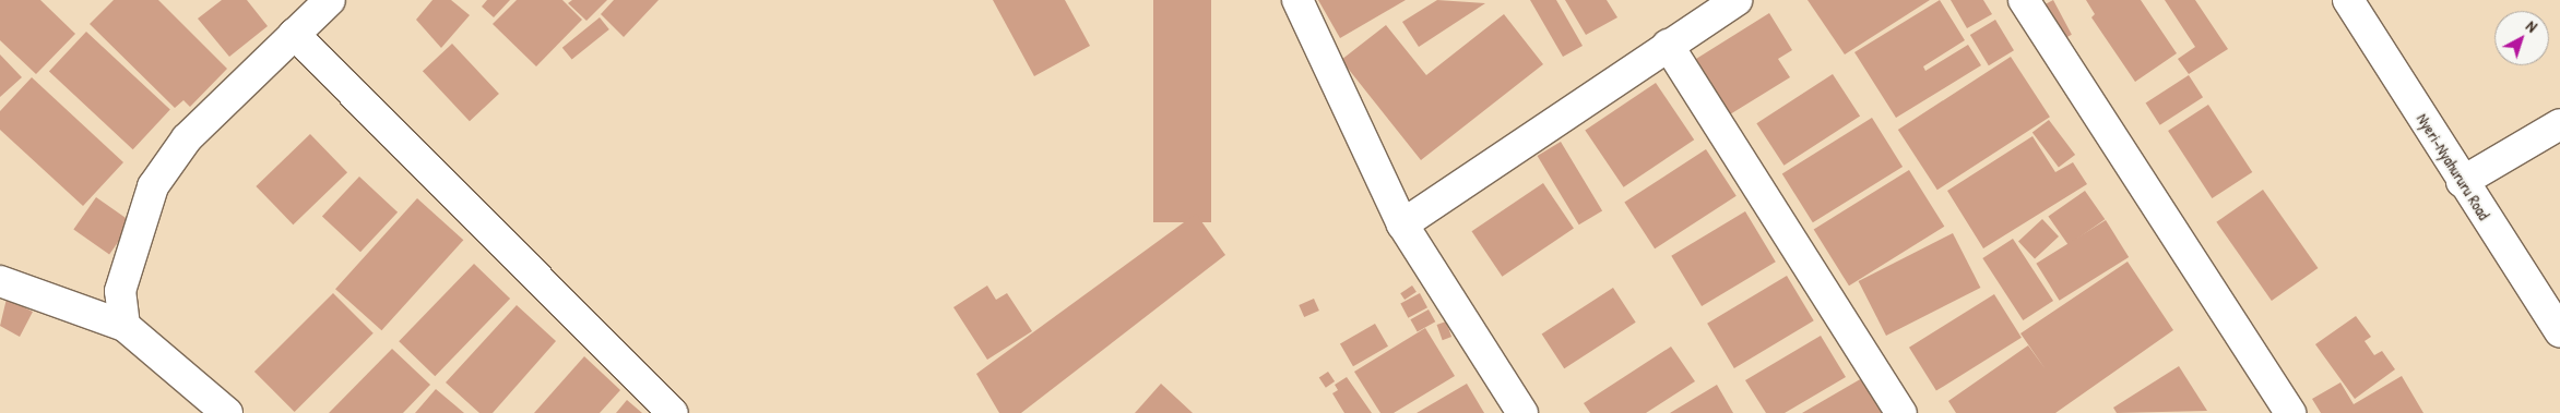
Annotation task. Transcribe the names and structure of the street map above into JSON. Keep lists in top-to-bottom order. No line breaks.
{"streets":{"street":["Nyeri-Nyahururu Road"]},"north":"top right"}
